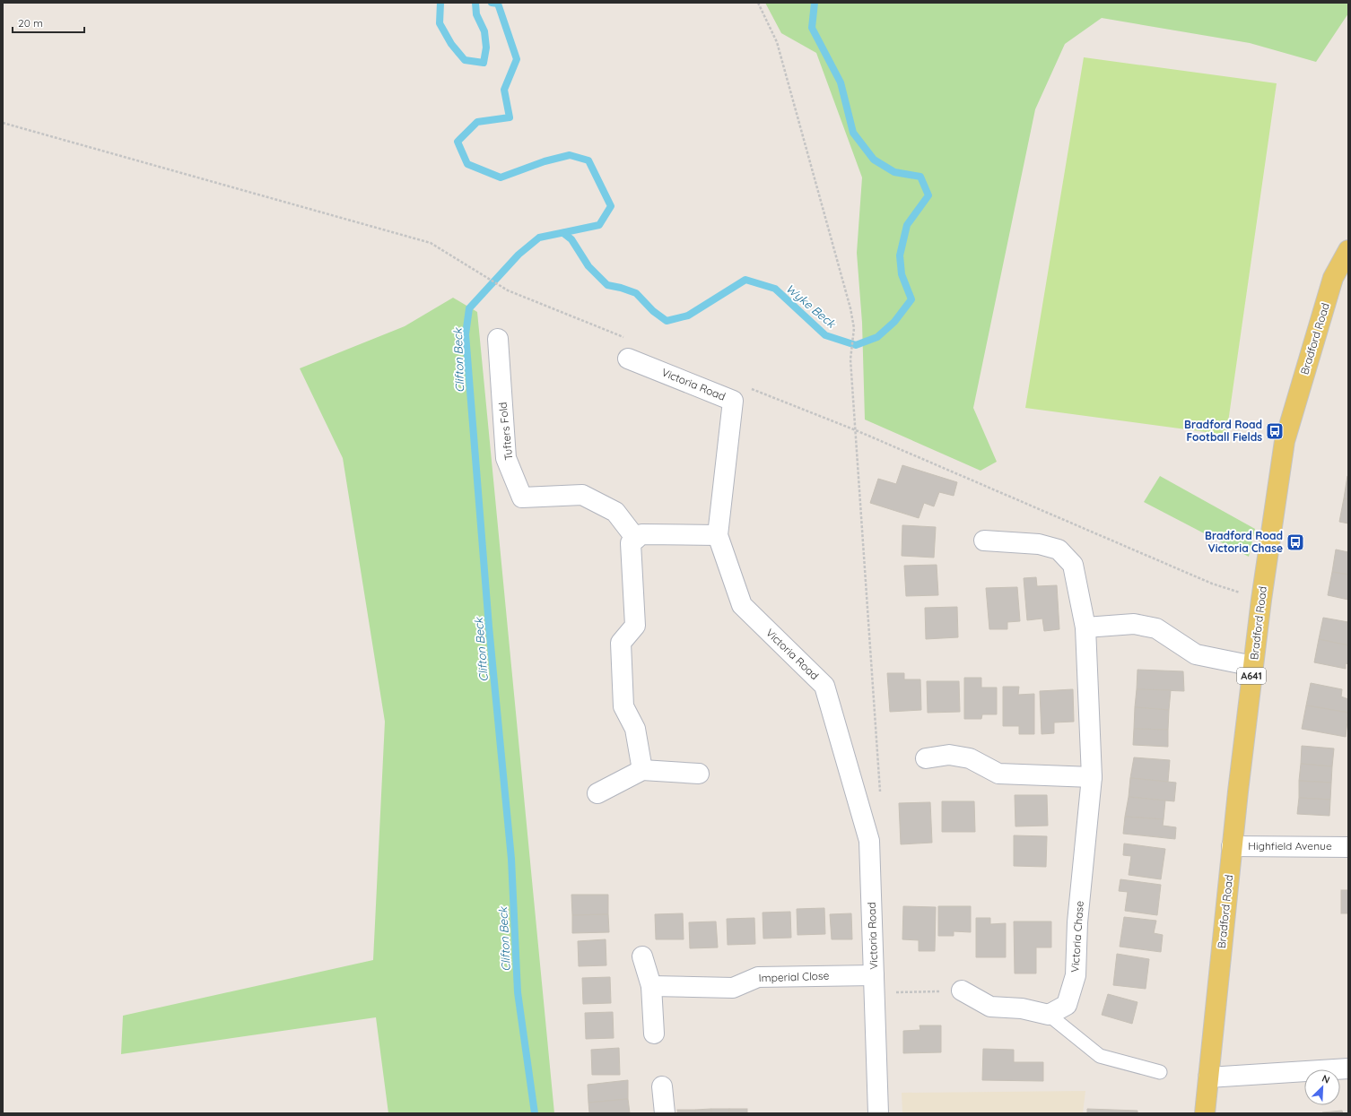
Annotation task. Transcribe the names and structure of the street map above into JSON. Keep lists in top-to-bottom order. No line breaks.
{"streets":{"main road":["Bradford Road","A641"],"street":["Victoria Road","Tufters Fold","Highfield Avenue","Victoria Chase","Imperial Close"]},"crossings":[["Bradford Road","Highfield Avenue"],["Victoria Road","Imperial Close"]],"water":["Wyke Beck","Clifton Beck"],"places":{"bus stop":["Bradford Road Football Fields","Bradford Road Victoria Chase"]},"scale_bar":"20 m","north":"top right"}
